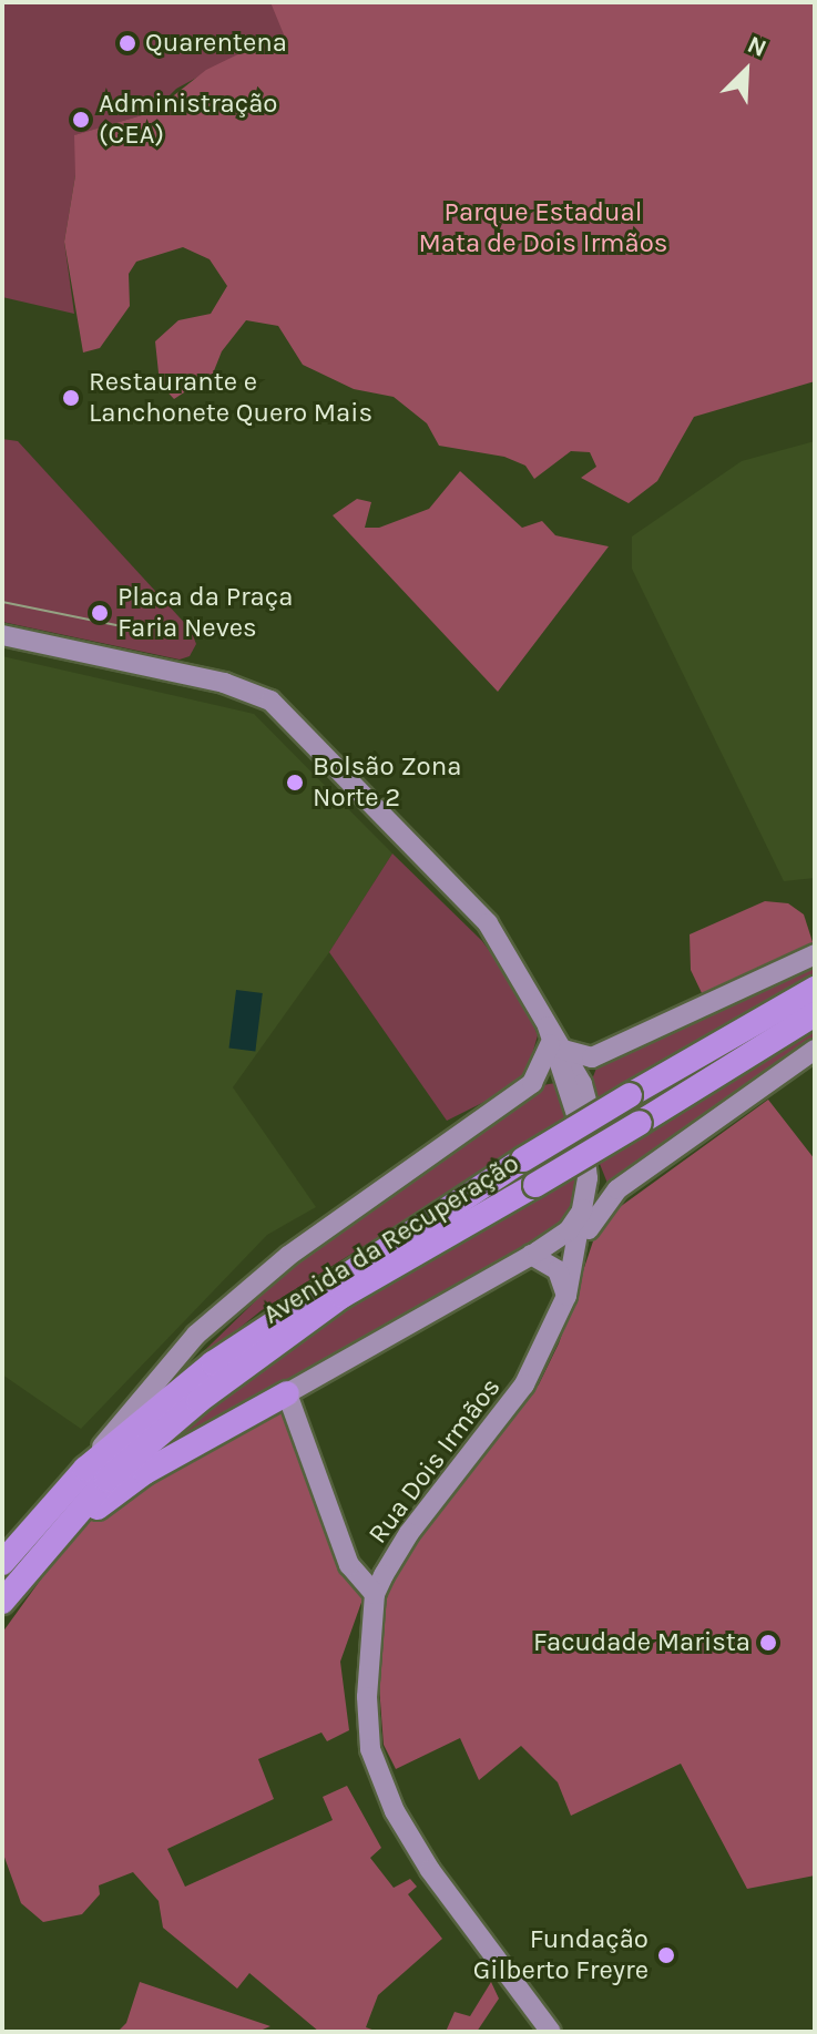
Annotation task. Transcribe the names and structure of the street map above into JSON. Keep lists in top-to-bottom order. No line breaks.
{"streets":{"highway":["Avenida da Recuperação"],"main road":["Rua Dois Irmãos"]},"parks":["Parque Estadual Mata de Dois Irmãos"],"places":["Quarentena","Administração (CEA)","Restaurante e Lanchonete Quero Mais","Placa da Praça Faria Neves","Bolsão Zona Norte 2","Facudade Marista","Fundação Gilberto Freyre"],"north":"top right"}
